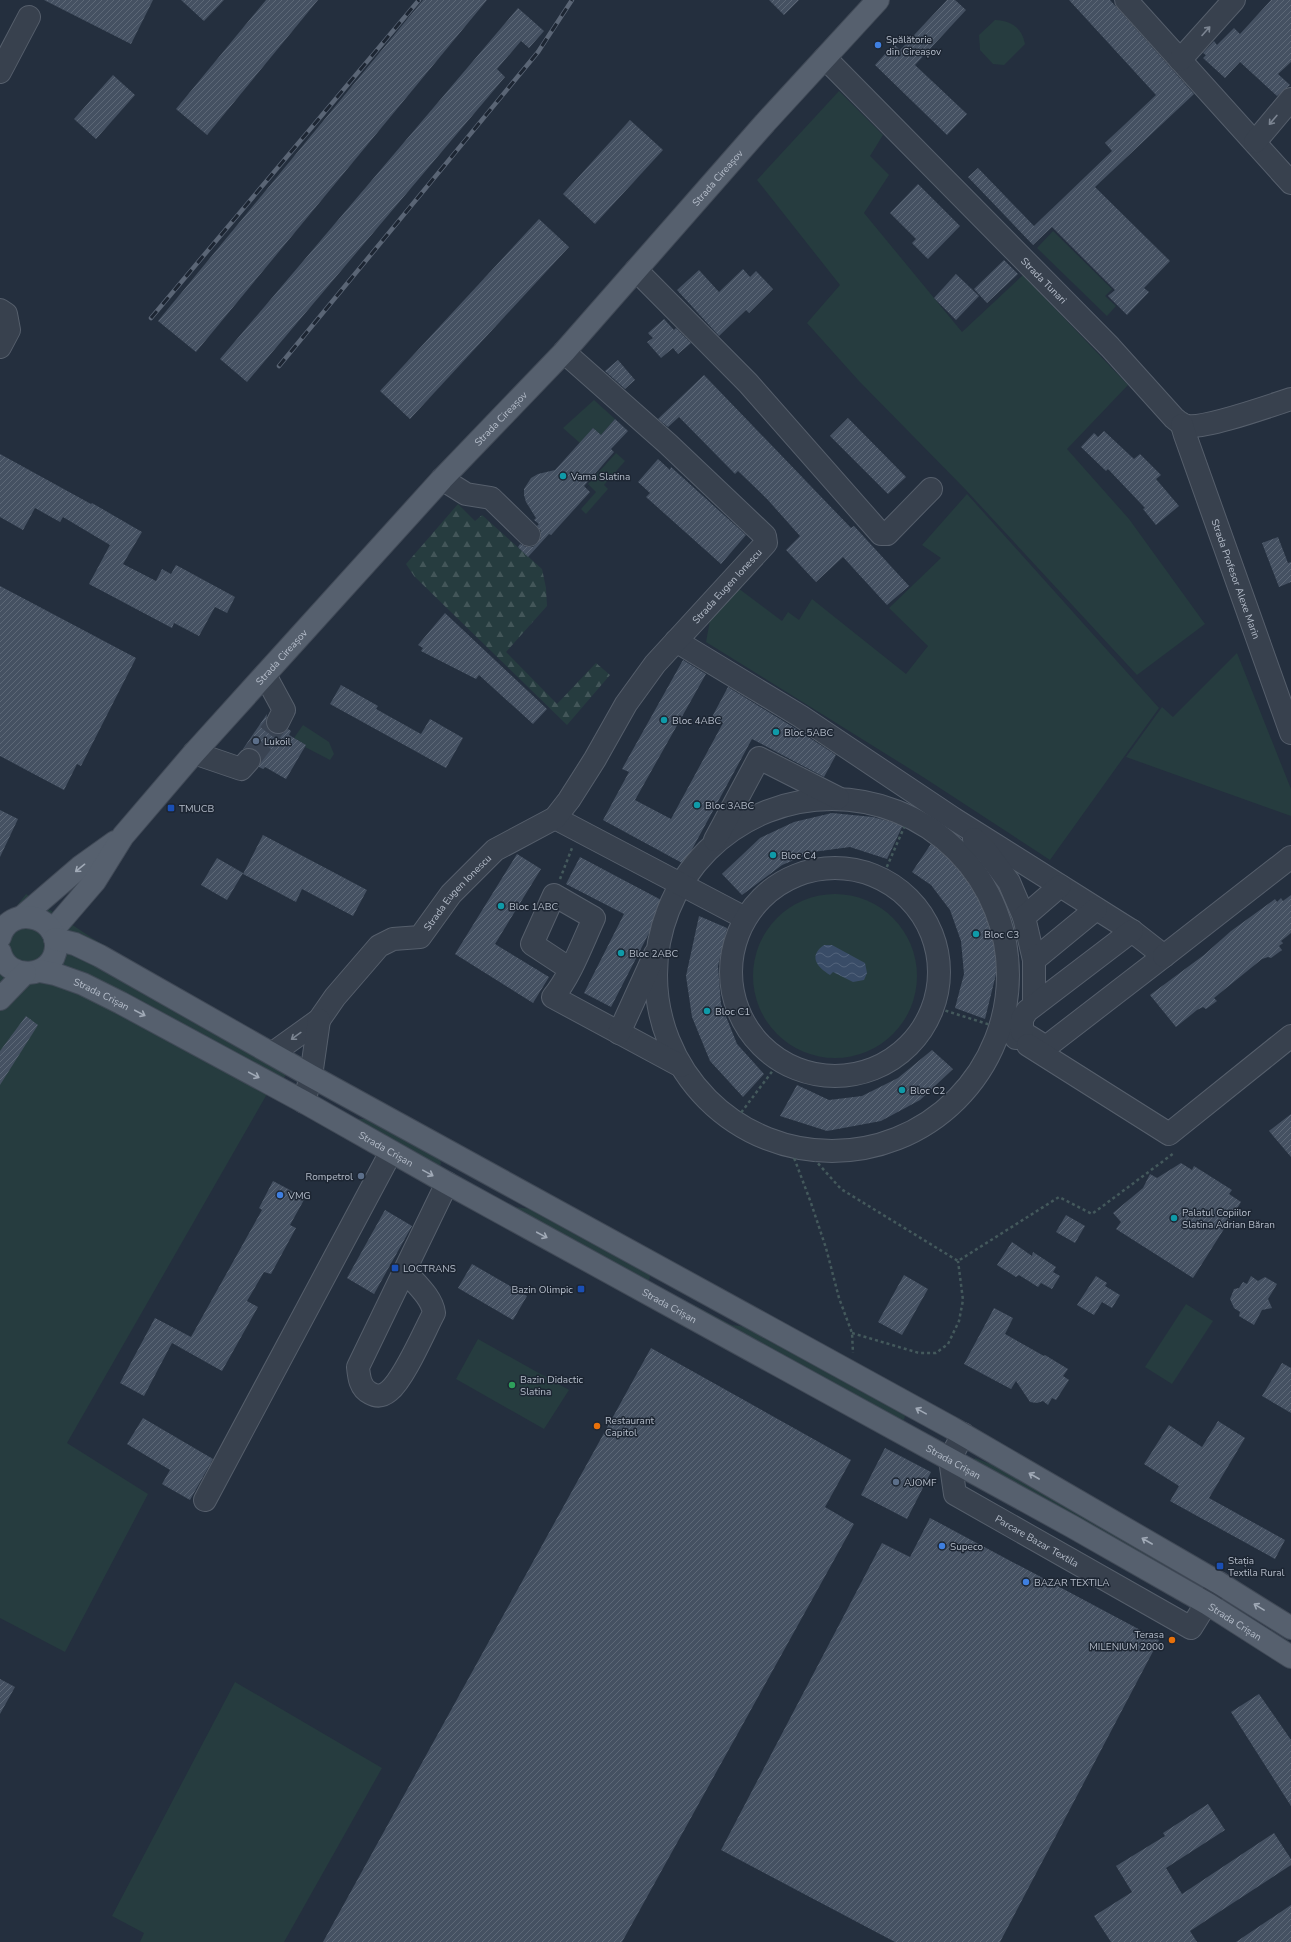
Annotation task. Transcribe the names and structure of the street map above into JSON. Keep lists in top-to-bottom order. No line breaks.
{"streets":{"main road":["Strada Cireașov","Strada Crișan"],"street":["Strada Tunari","Strada Profesor Alexe Marin","Strada Eugen Ionescu","Parcare Bazar Textila"]},"crossings":[["Strada Cireașov","Strada Tunari"],["Strada Cireașov","Strada Eugen Ionescu"],["Strada Tunari","Strada Profesor Alexe Marin"],["Strada Eugen Ionescu","Strada Crișan"],["Strada Crișan","Parcare Bazar Textila"]],"places":{"other":["Spălătorie din Cireașov","Vama Slatina","Bloc 4ABC","Bloc 5ABC","Lukoil","Bloc 3ABC","Bloc C4","Bloc 1ABC","Bloc C3","Bloc 2ABC","Bloc C1","Bloc C2","Rompetrol","VMG","Palatul Copiilor Slatina Adrian Băran","Bazin Didactic Slatina","Restaurant Capitol","AJOMF","Supeco","BAZAR TEXTILA","Terasa MILENIUM 2000"],"transit":["TMUCB","LOCTRANS","Bazin Olimpic","Stația Textila Rural"]}}
